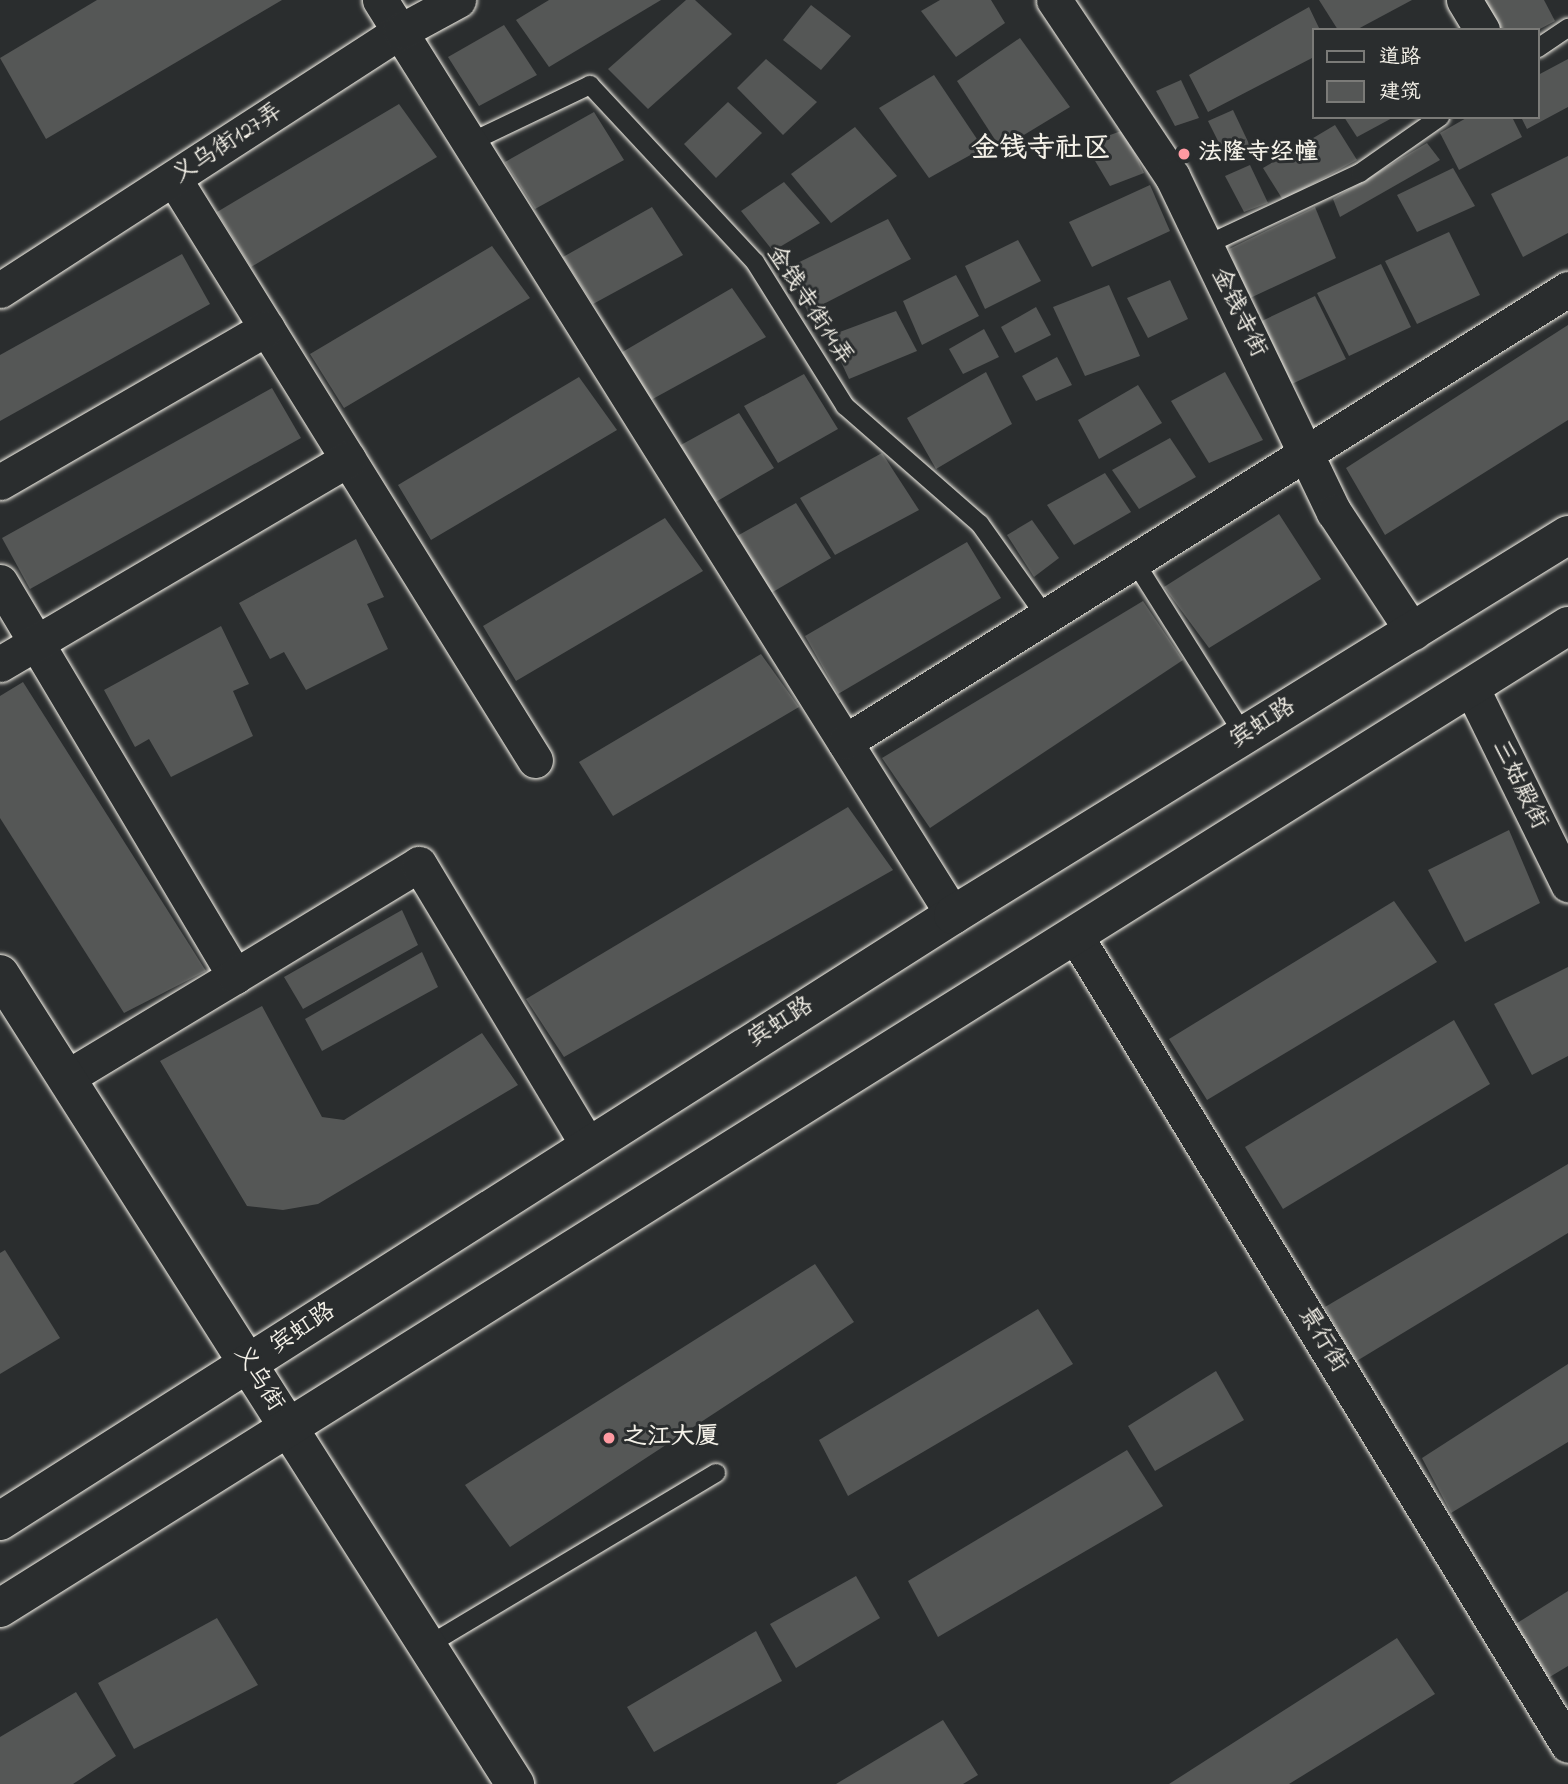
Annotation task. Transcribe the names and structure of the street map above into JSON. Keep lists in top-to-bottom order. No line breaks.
{"streets":{"main road":["宾虹路","义乌街"],"street":["义乌街127弄","金钱寺街","三姑殿街","景行街"],"lane":["金钱寺街14弄"]},"crossings":[["金钱寺街","宾虹路"],["宾虹路","义乌街"]],"districts":["金钱寺社区"],"places":["法隆寺经幢","之江大厦"],"legend":["道路","建筑"]}
